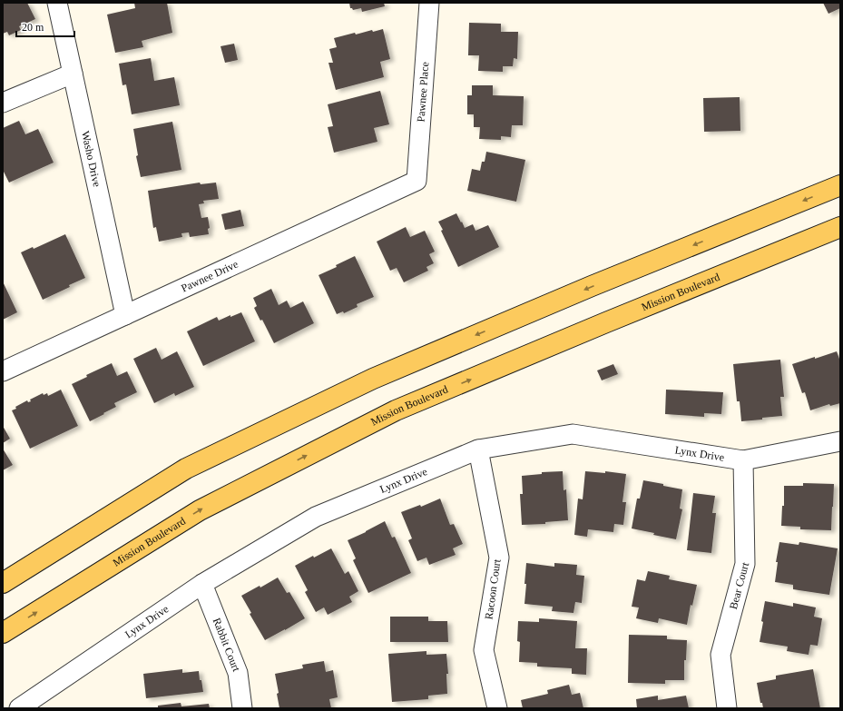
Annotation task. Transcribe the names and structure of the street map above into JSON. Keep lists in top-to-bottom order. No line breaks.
{"streets":{"main road":["Mission Boulevard"],"street":["Pawnee Place","Washo Drive","Pawnee Drive","Lynx Drive","Bear Court","Racoon Court","Rabbit Court"]},"crossings":[["Pawnee Place","Pawnee Drive"],["Washo Drive","Pawnee Drive"],["Lynx Drive","Bear Court"],["Lynx Drive","Racoon Court"],["Lynx Drive","Rabbit Court"]],"scale_bar":"20 m"}
